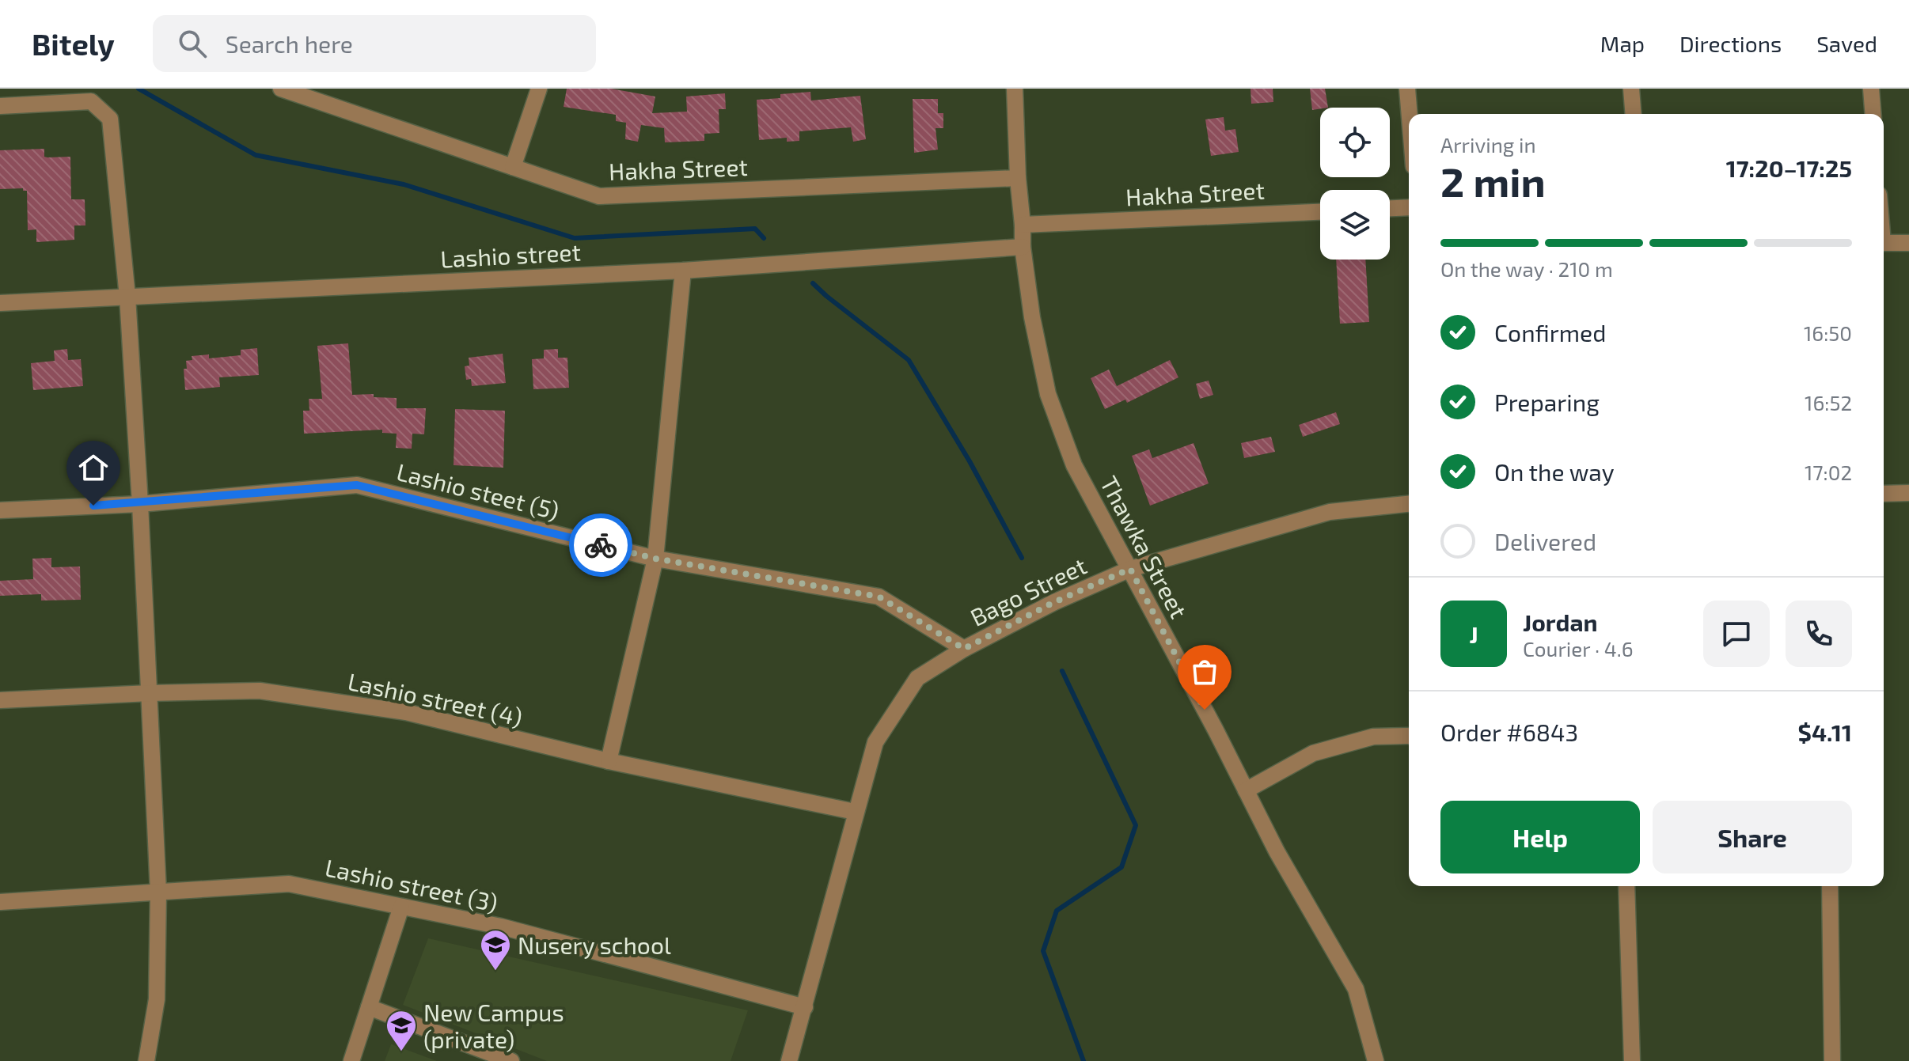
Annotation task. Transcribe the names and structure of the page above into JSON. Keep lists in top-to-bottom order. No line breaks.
{"streets":{"street":["Hakha Street","Lashio street","Lashio steet (5)","Thawka Street","Bago Street","Lashio street (4)","Lashio street (3)"]},"crossings":[["Hakha Street","Thawka Street"],["Lashio street","Thawka Street"],["Lashio steet (5)","Bago Street"],["Thawka Street","Bago Street"],["Bago Street","Lashio street (4)"],["Bago Street","Lashio street (3)"]],"places":{"school or university":["Nusery school","New Campus (private)"]},"page":{"header":"Bitely","search":"Search here","nav":["Map","Directions","Saved"],"heading":["2 min","Arriving in","17:20–17:25"],"panel":["Jordan","Courier · 4.6","Order #6843","$4.11"],"bar":"On the way · 210 m","list":[["Confirmed","16:50"],["Preparing","16:52"],["On the way","17:02"],"Delivered"],"round":"J","buttons":["Help","Share"]}}
